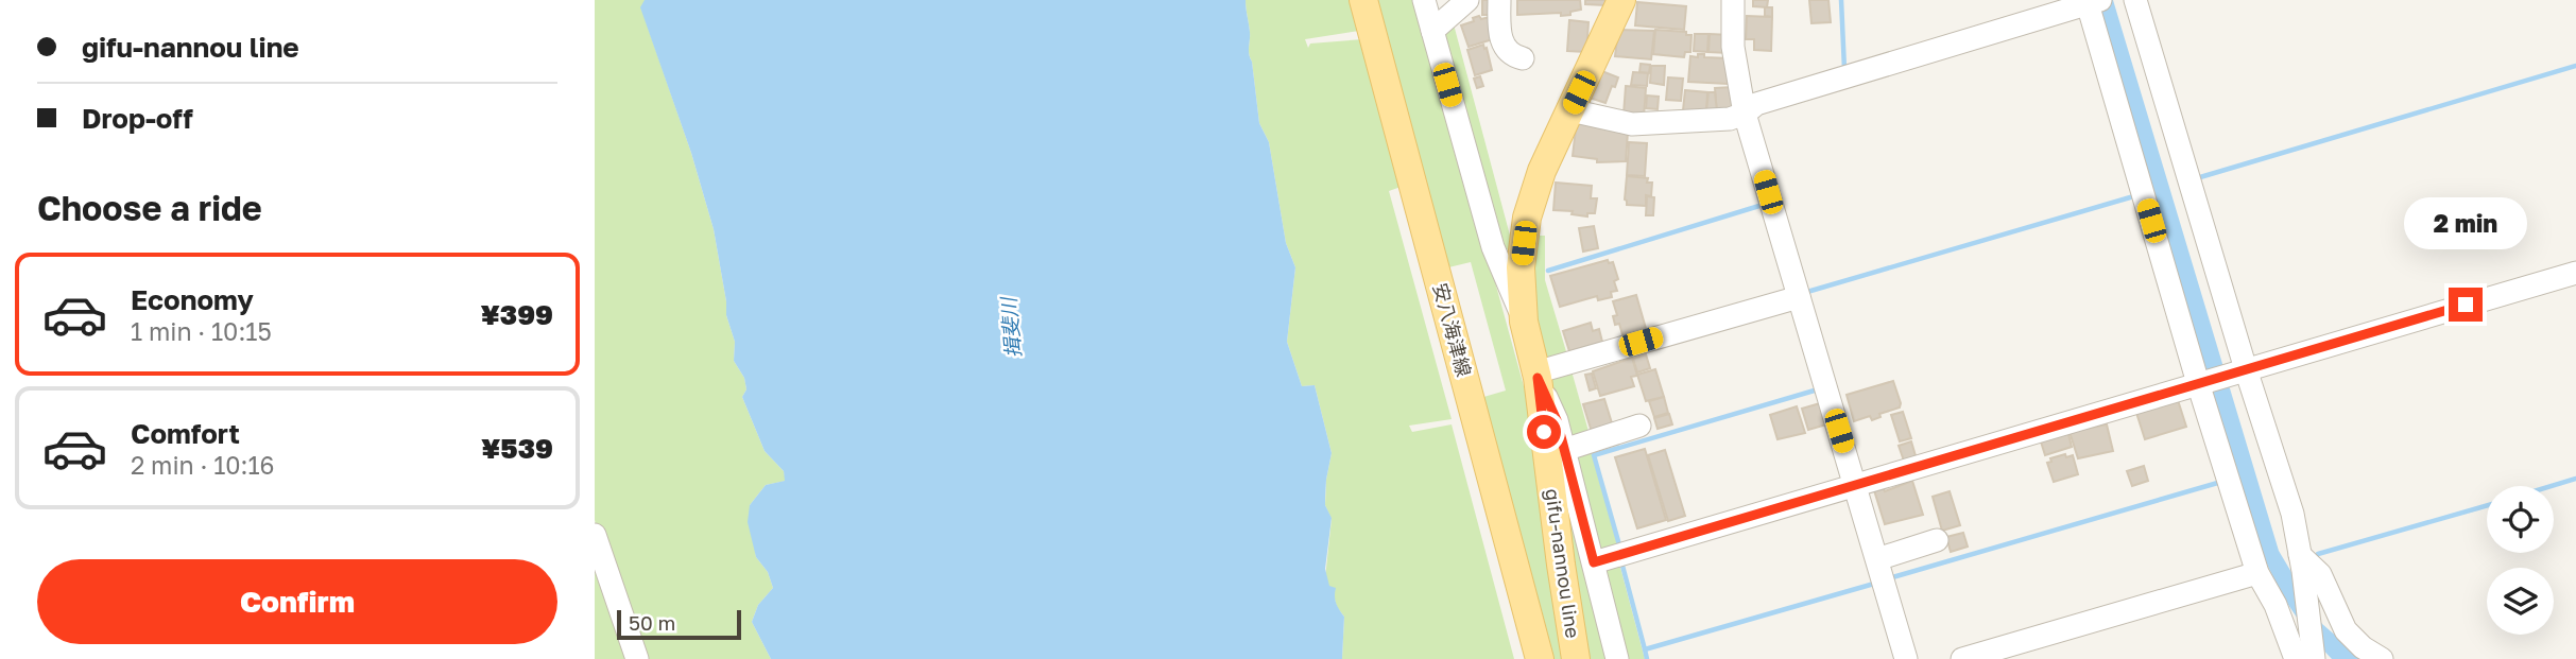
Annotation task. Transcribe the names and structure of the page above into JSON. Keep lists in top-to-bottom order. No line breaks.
{"streets":{"main road":["安八海津線","gifu-nannou line"]},"water":["揖斐川"],"scale_bar":"50 m","page":{"banner":["gifu-nannou line","Drop-off"],"heading":"Choose a ride","bubble":"2 min","list":[{"name":"Economy","note":"1 min · 10:15","value":"¥399"},{"name":"Comfort","note":"2 min · 10:16","value":"¥539"}],"buttons":"Confirm","scale":"50 m"}}
